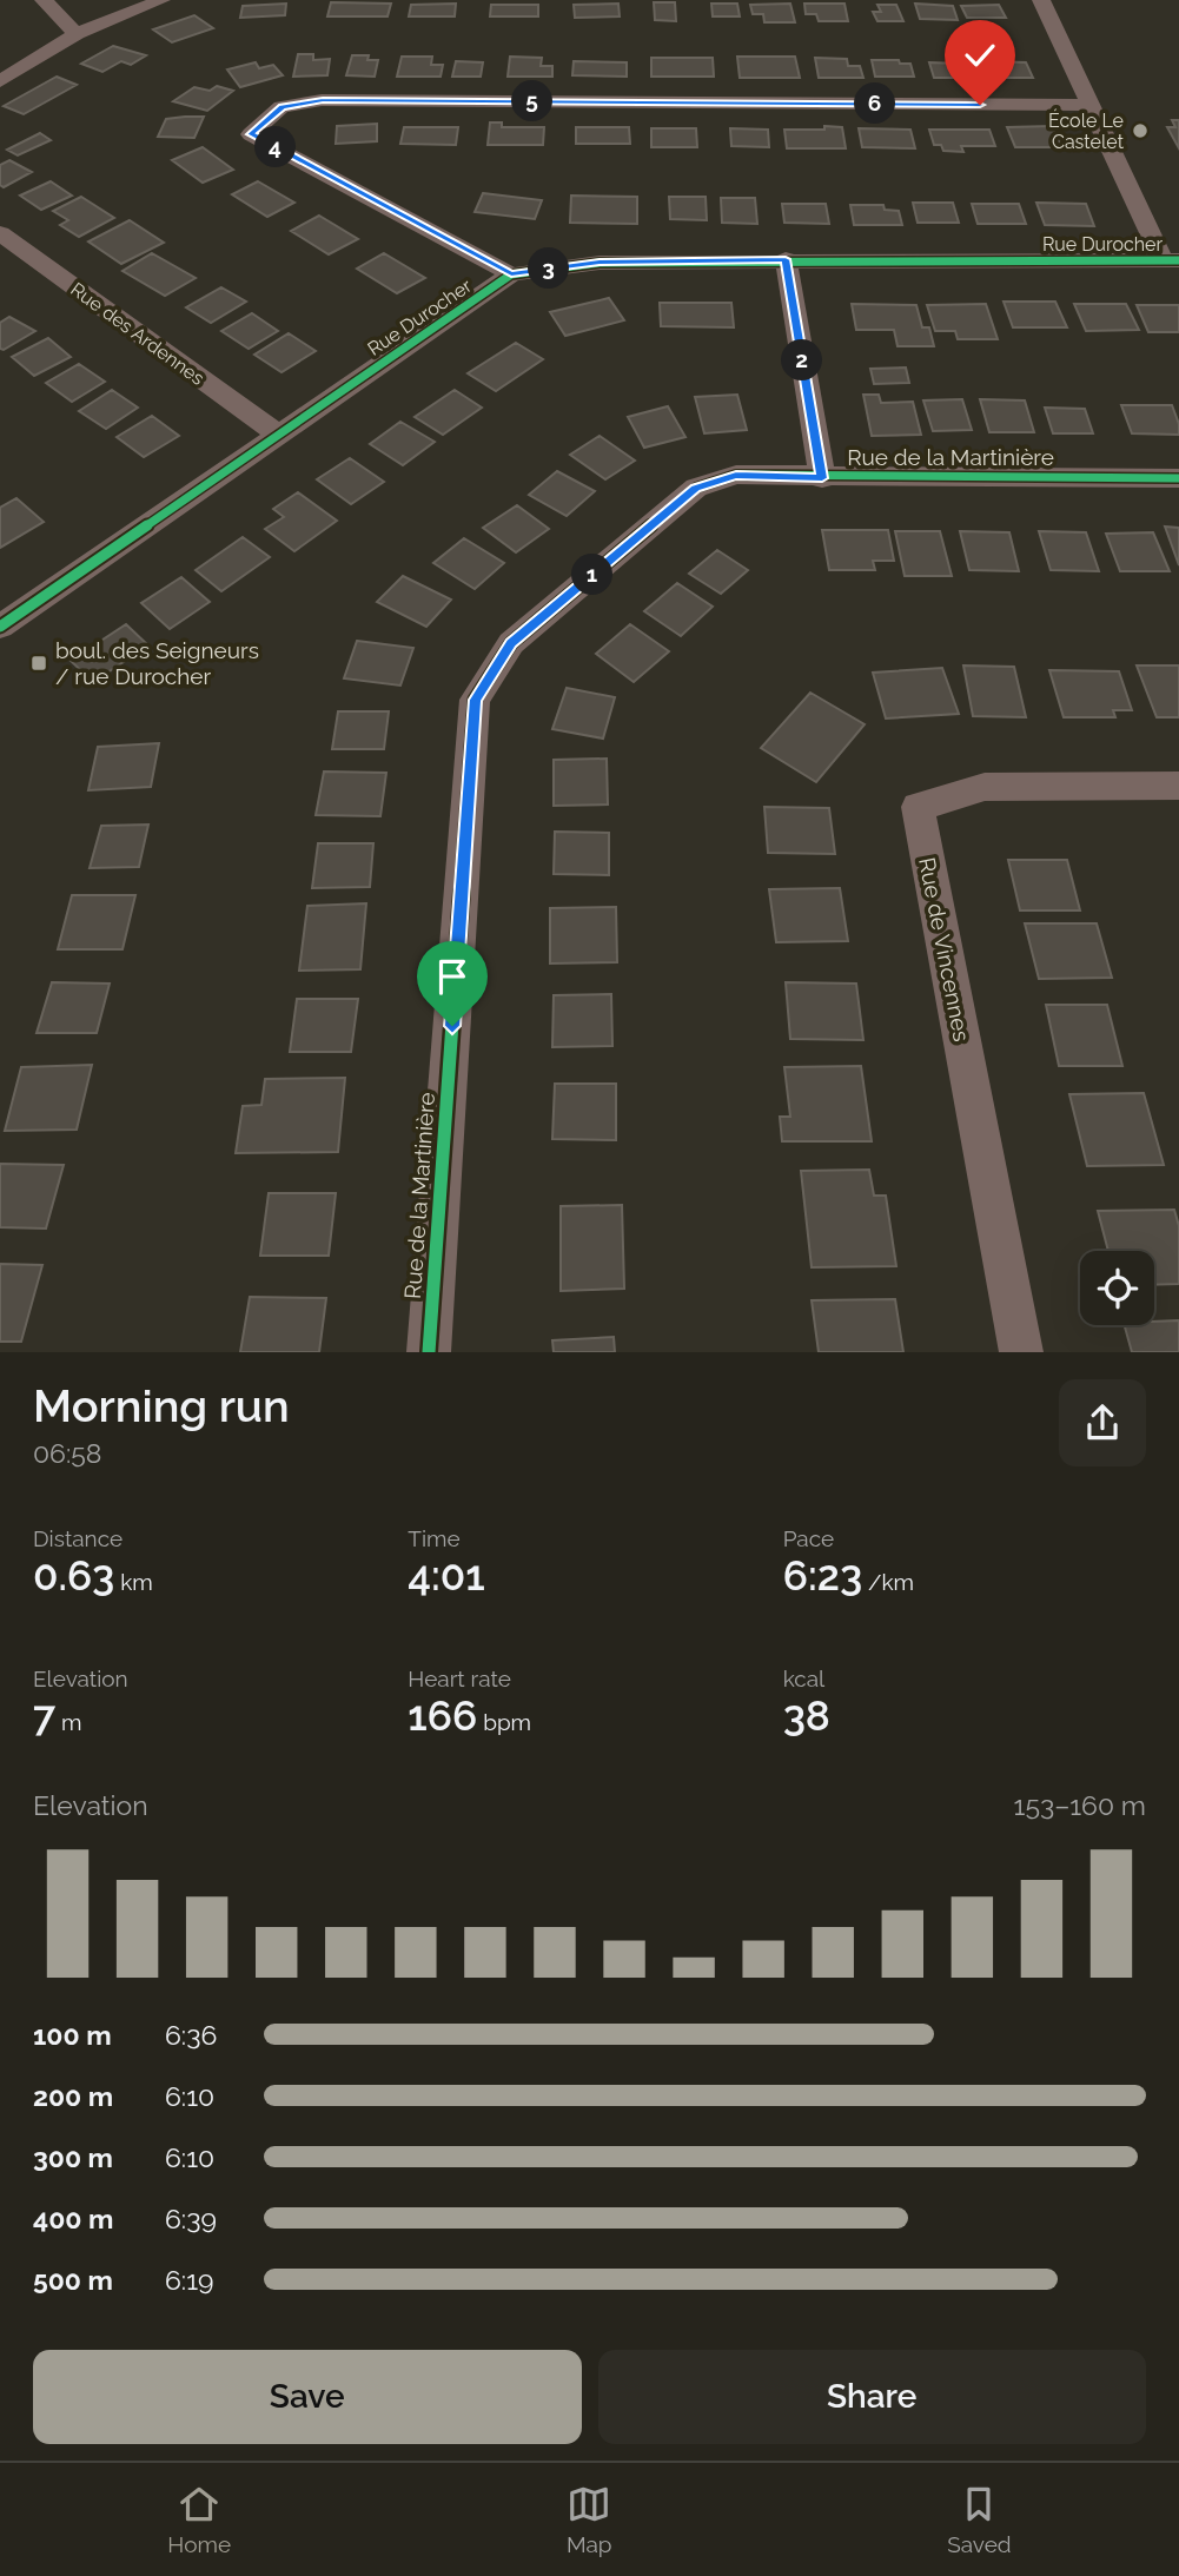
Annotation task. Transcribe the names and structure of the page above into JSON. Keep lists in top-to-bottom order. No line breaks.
{"streets":{"street":["Rue Durocher","Rue des Ardennes","Rue de la Martinière","Rue de Vincennes"]},"crossings":[["Rue Durocher","Rue des Ardennes"]],"places":{"other":["École Le Castelet"],"transit":["boul. des Seigneurs / rue Durocher"]},"page":{"pins":["5","6","4","3","2","1"],"heading":["Morning run","06:58"],"stats":[["Distance","0.63 km"],["Time","4:01"],["Pace","6:23 /km"],["Elevation","7 m"],["Heart rate","166 bpm"],["kcal","38"]],"chart":["Elevation","153–160 m"],"list":[{"name":"100 m","note":"6:36"},{"name":"200 m","note":"6:10"},{"name":"300 m","note":"6:10"},{"name":"400 m","note":"6:39"},{"name":"500 m","note":"6:19"}],"buttons":["Save","Share"],"tabs":["Home","Map","Saved"]}}
